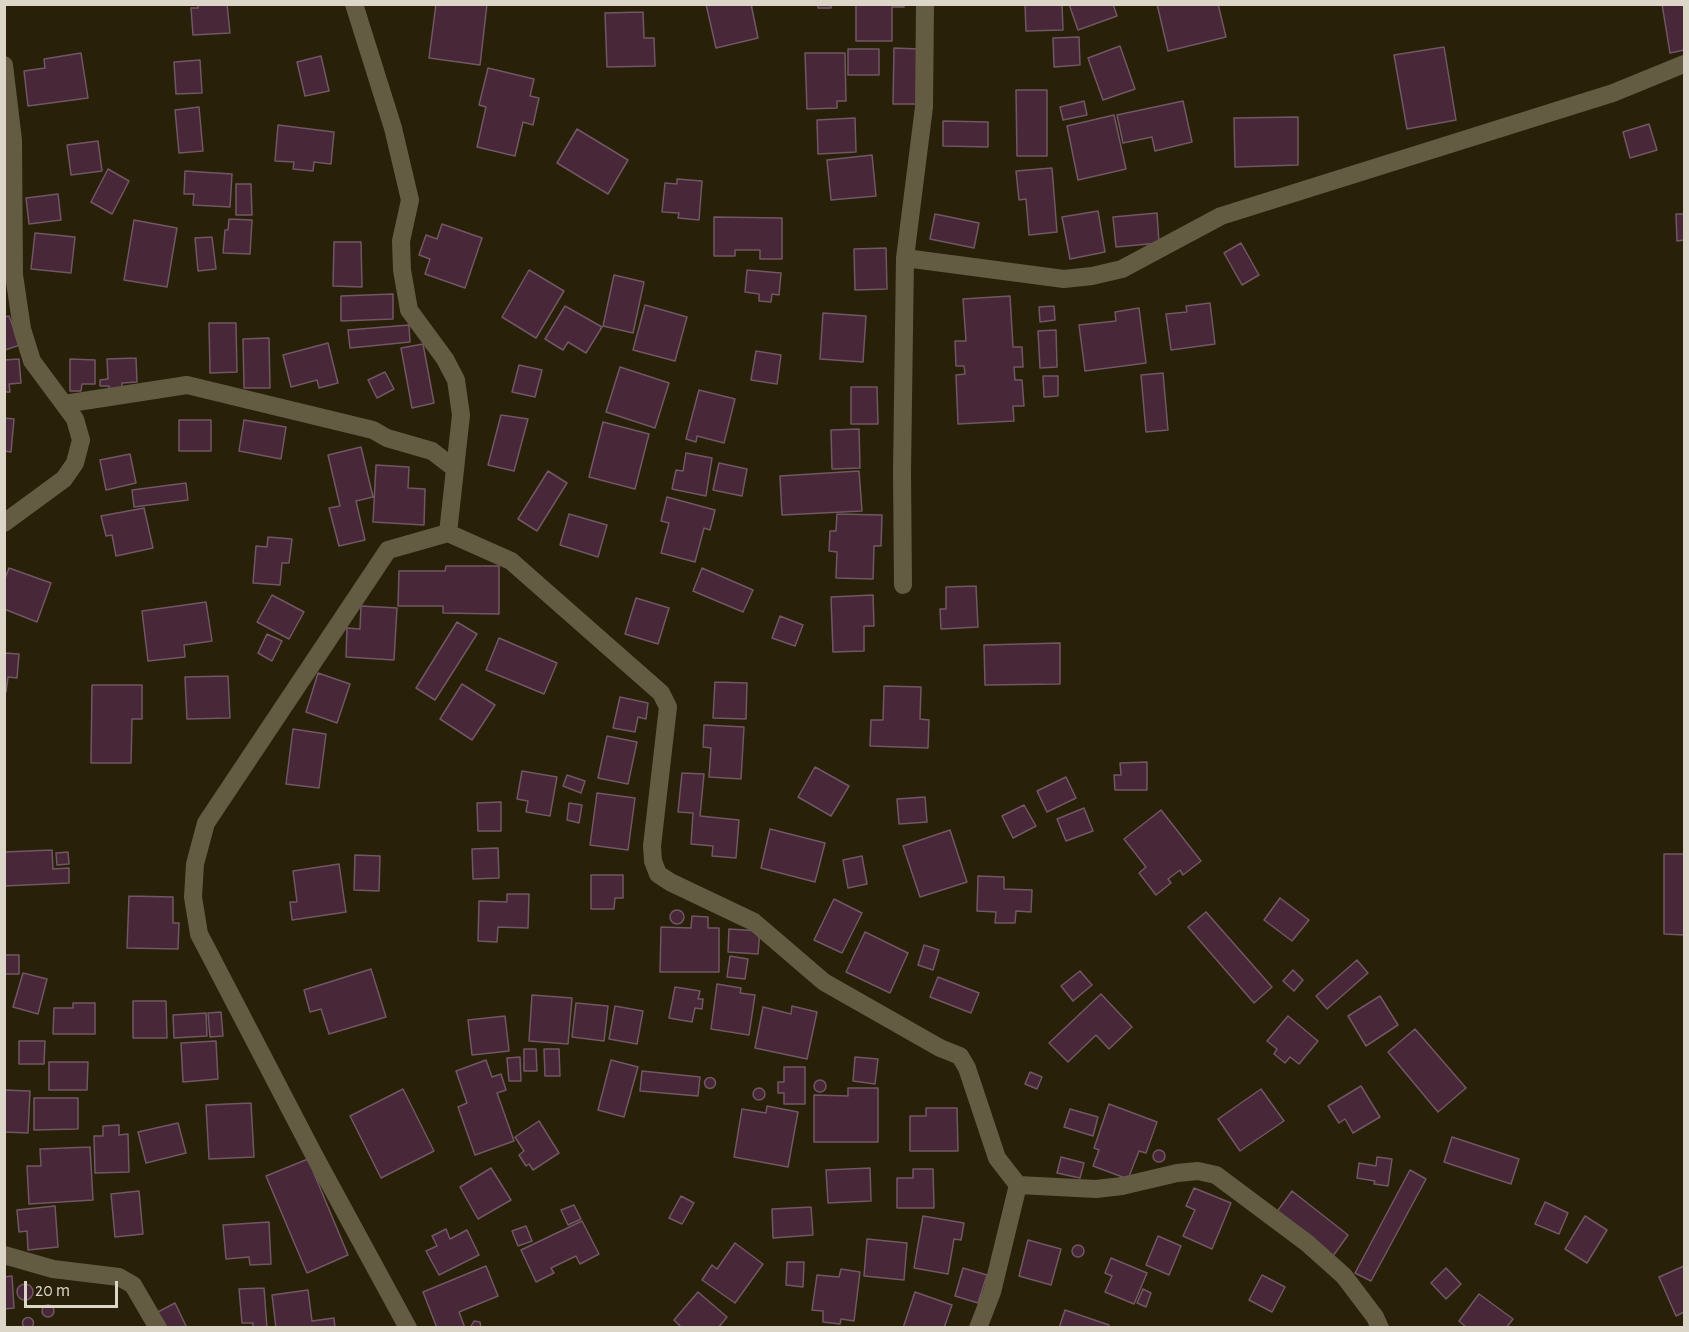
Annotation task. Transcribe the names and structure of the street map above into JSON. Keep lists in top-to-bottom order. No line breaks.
{"scale_bar":"20 m"}
